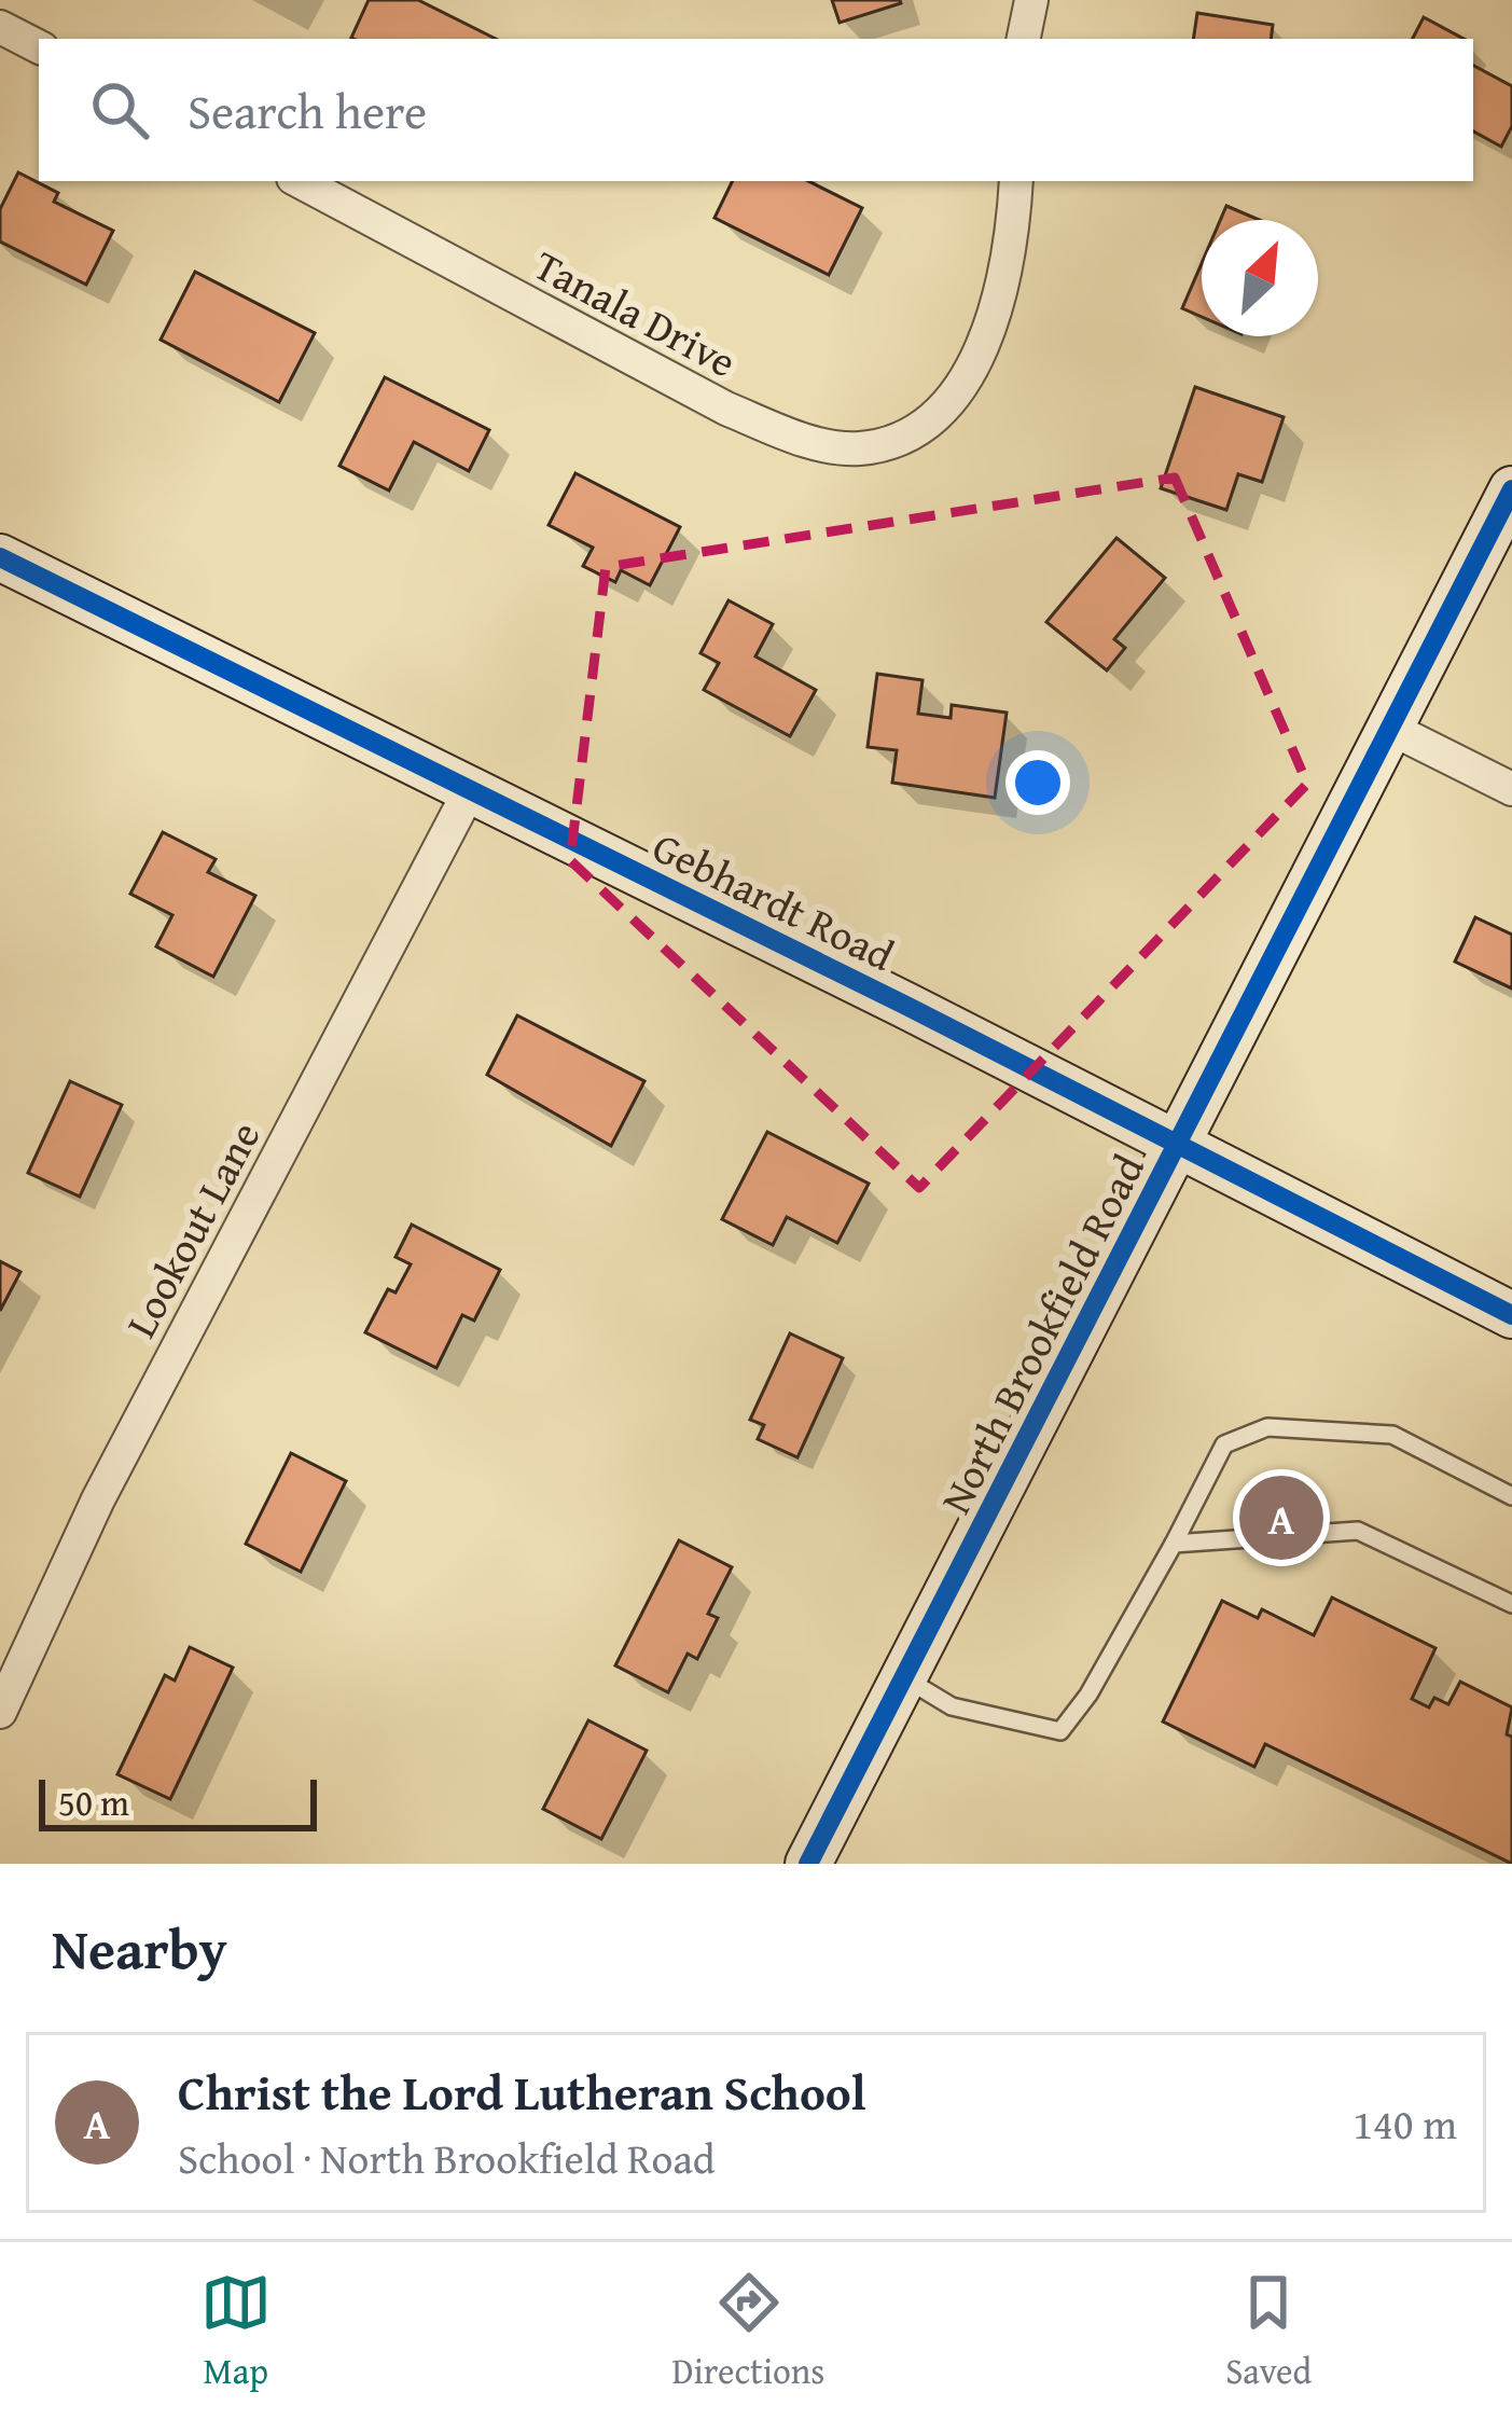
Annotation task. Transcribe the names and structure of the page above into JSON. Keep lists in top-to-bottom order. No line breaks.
{"streets":{"street":["Tanala Drive","Gebhardt Road","Lookout Lane","North Brookfield Road"]},"crossings":[["Gebhardt Road","Lookout Lane"],["Gebhardt Road","North Brookfield Road"]],"scale_bar":"50 m","north":"top right","page":{"search":"Search here","pins":"A","scale":"50 m","heading":"Nearby","list":[{"mark":"A","name":"Christ the Lord Lutheran School","note":"School · North Brookfield Road","value":"140 m"}],"nav":["Map","Directions","Saved"]}}
